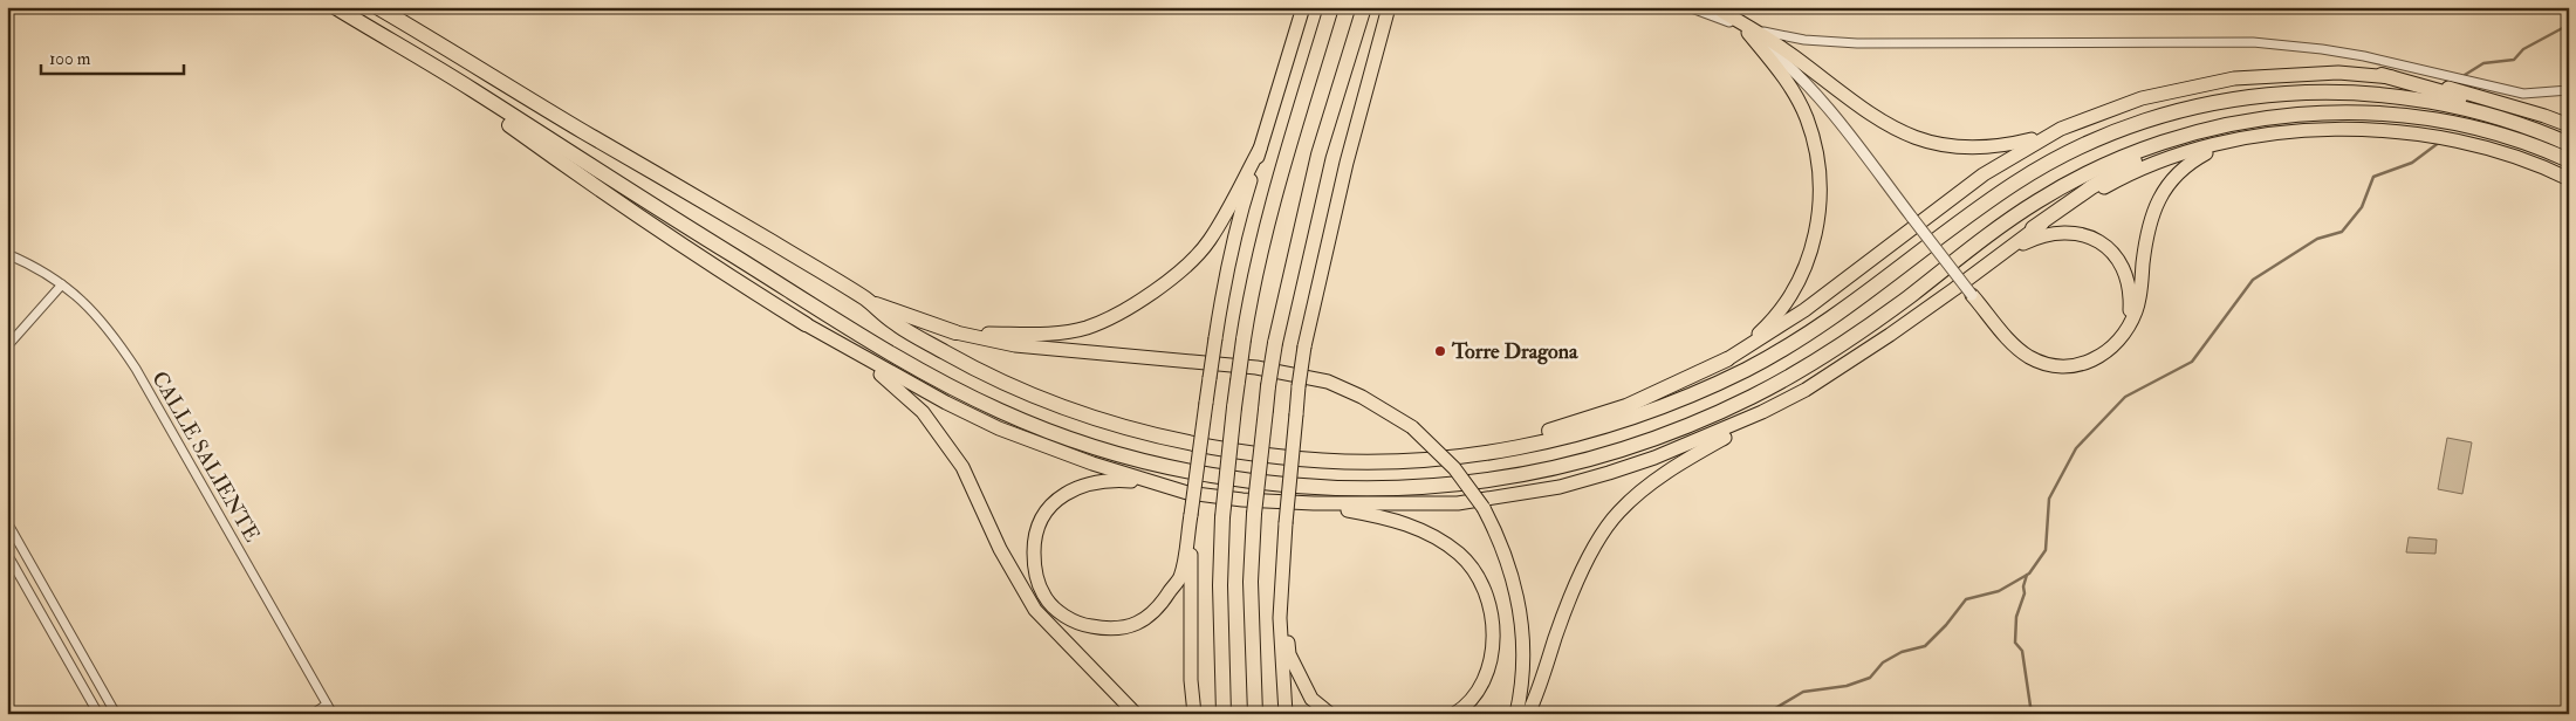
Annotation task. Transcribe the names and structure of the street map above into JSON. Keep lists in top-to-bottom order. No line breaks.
{"streets":{"street":["CALLE SALIENTE"]},"places":["Torre Dragona"],"scale_bar":"100 m"}
